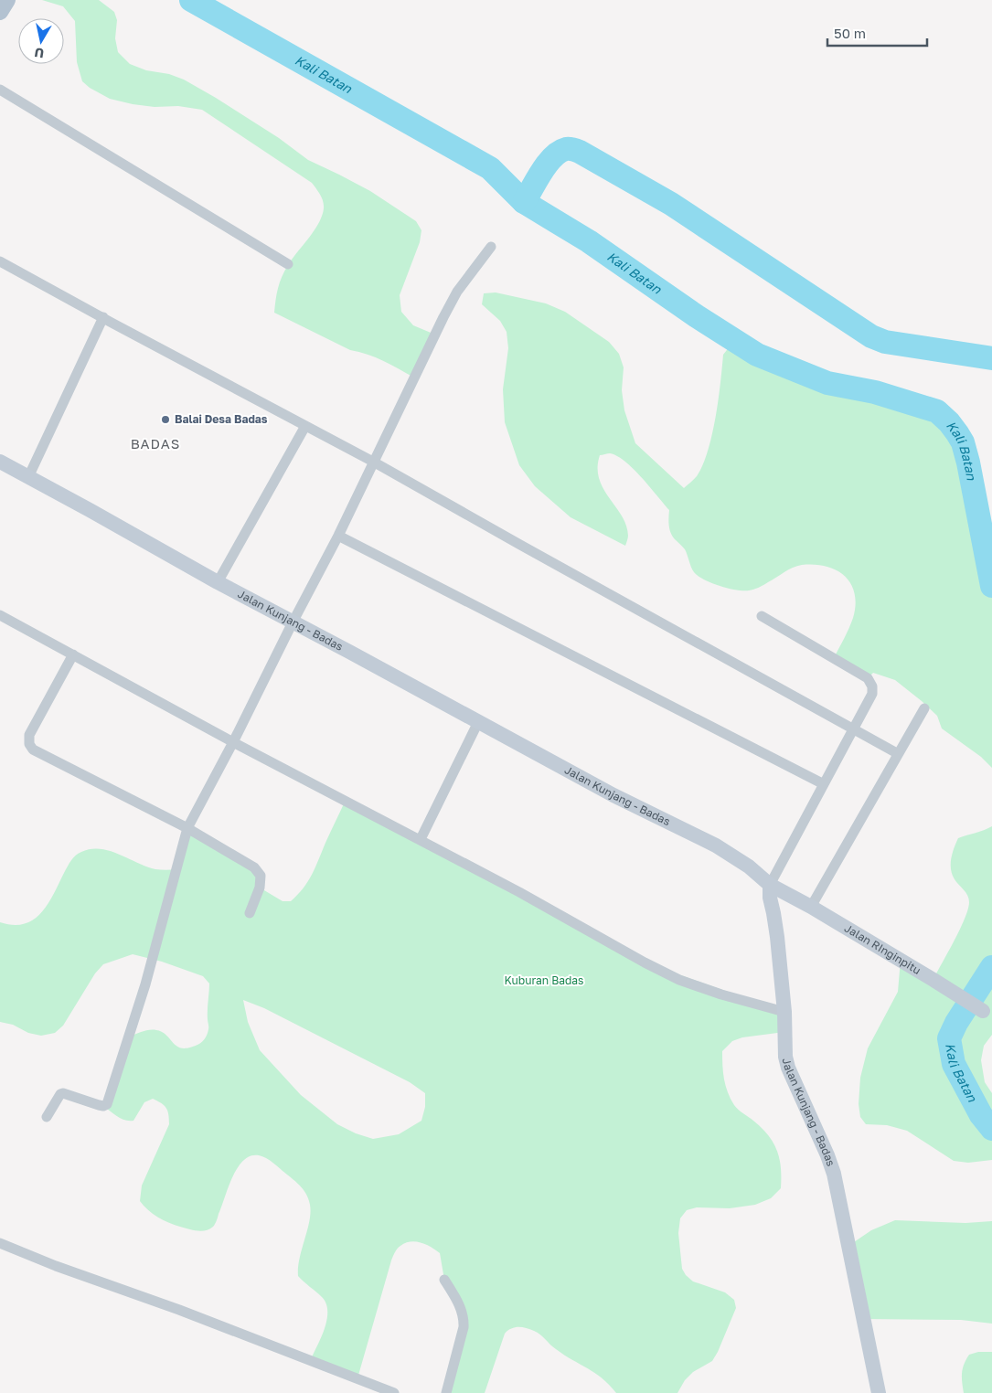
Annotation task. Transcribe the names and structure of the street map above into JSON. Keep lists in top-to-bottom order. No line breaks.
{"streets":{"main road":["Jalan Kunjang - Badas","Jalan RInginpitu"]},"crossings":[["Jalan Kunjang - Badas","Jalan RInginpitu"]],"districts":["BADAS"],"water":["Kali Batan"],"parks":["Kuburan Badas"],"places":["Balai Desa Badas"],"scale_bar":"50 m","north":"bottom"}
